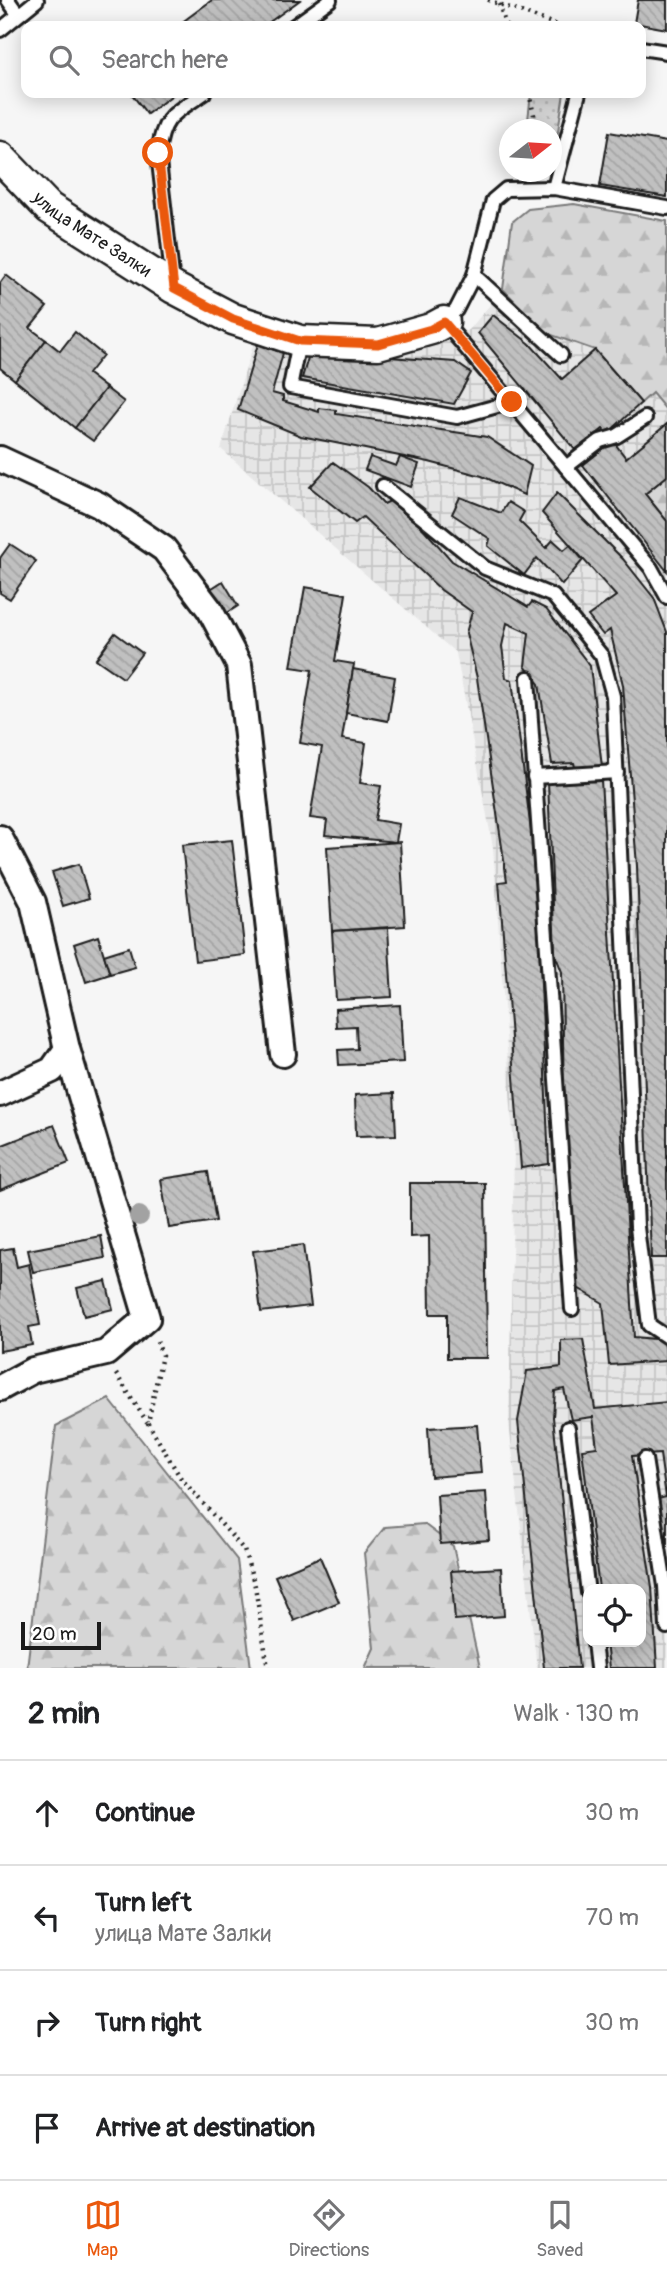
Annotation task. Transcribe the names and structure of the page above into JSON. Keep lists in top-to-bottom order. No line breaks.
{"streets":{"street":["улица Мате Залки"]},"scale_bar":"20 m","north":"right","page":{"search":"Search here","scale":"20 m","heading":["2 min","Walk · 130 m"],"list":[["Continue","30 m"],["Turn left","улица Мате Залки","70 m"],["Turn right","30 m"],"Arrive at destination"],"nav":["Map","Directions","Saved"]}}
